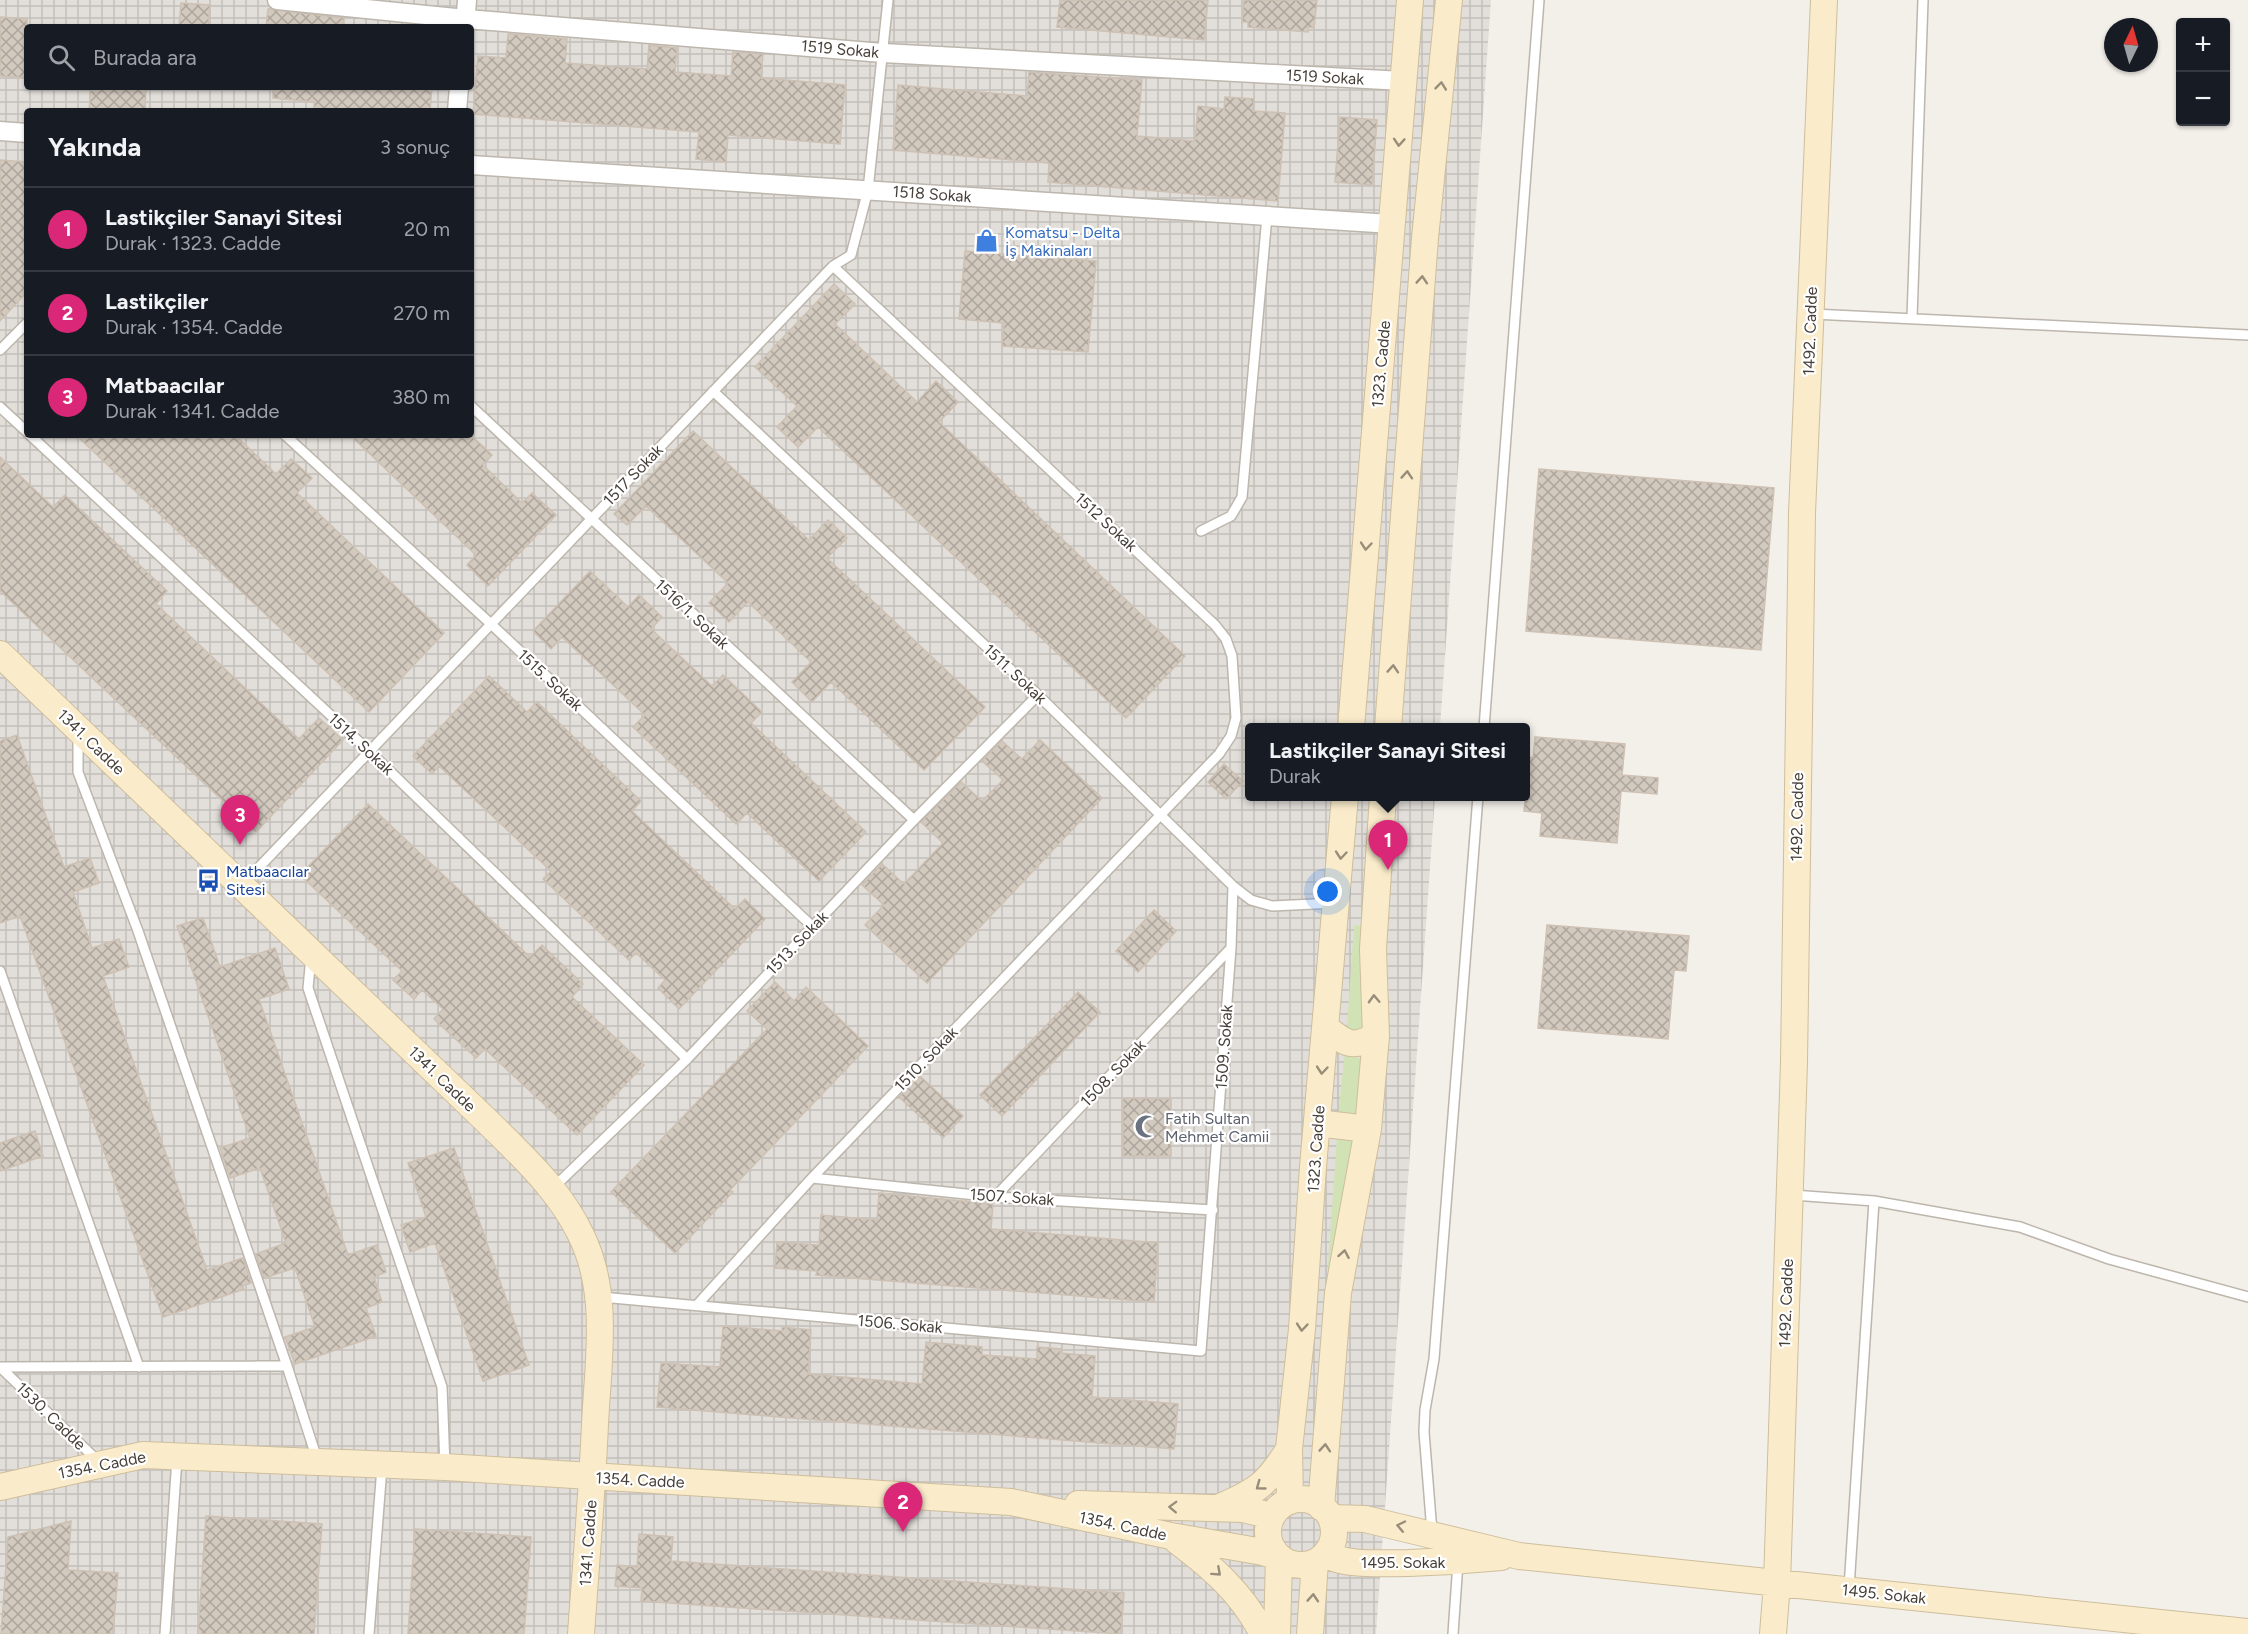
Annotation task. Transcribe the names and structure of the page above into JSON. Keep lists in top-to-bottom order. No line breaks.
{"streets":{"main road":["1492. Cadde","1323. Cadde","1341. Cadde","1354. Cadde","1495. Sokak"],"street":["1519 Sokak","1518 Sokak"],"lane":["1517 Sokak","1512 Sokak","1516/1. Sokak","1511. Sokak","1515. Sokak","1514. Sokak","1513. Sokak","1509. Sokak","1510. Sokak","1508. Sokak","1507. Sokak","1506. Sokak","1530. Cadde"]},"crossings":[["1519 Sokak","1323. Cadde"],["1519 Sokak","1517 Sokak"],["1518 Sokak","1323. Cadde"],["1518 Sokak","1517 Sokak"],["1492. Cadde","1495. Sokak"],["1323. Cadde","1511. Sokak"],["1323. Cadde","1354. Cadde"],["1323. Cadde","1495. Sokak"],["1517 Sokak","1512 Sokak"],["1517 Sokak","1516/1. Sokak"],["1517 Sokak","1511. Sokak"],["1517 Sokak","1515. Sokak"],["1517 Sokak","1341. Cadde"],["1517 Sokak","1514. Sokak"],["1512 Sokak","1511. Sokak"],["1512 Sokak","1510. Sokak"],["1516/1. Sokak","1513. Sokak"],["1511. Sokak","1513. Sokak"],["1511. Sokak","1509. Sokak"],["1511. Sokak","1510. Sokak"],["1515. Sokak","1513. Sokak"],["1341. Cadde","1513. Sokak"],["1341. Cadde","1506. Sokak"],["1341. Cadde","1354. Cadde"],["1514. Sokak","1513. Sokak"],["1509. Sokak","1508. Sokak"],["1509. Sokak","1507. Sokak"],["1509. Sokak","1506. Sokak"],["1510. Sokak","1507. Sokak"],["1510. Sokak","1506. Sokak"],["1508. Sokak","1507. Sokak"],["1530. Cadde","1354. Cadde"],["1354. Cadde","1495. Sokak"]],"places":{"shop":["Komatsu - Delta İş Makinaları"],"bus stop":["Matbaacılar Sitesi"],"mosque":["Fatih Sultan Mehmet Camii"]},"north":"top","page":{"map_buttons":["+","−"],"search":"Burada ara","heading":["Yakında","3 sonuç"],"list":[{"mark":"1","name":"Lastikçiler Sanayi Sitesi","note":"Durak · 1323. Cadde","value":"20 m"},{"mark":"2","name":"Lastikçiler","note":"Durak · 1354. Cadde","value":"270 m"},{"mark":"3","name":"Matbaacılar","note":"Durak · 1341. Cadde","value":"380 m"}],"popup":["Lastikçiler Sanayi Sitesi","Durak"],"pins":["3","1","2"]}}
